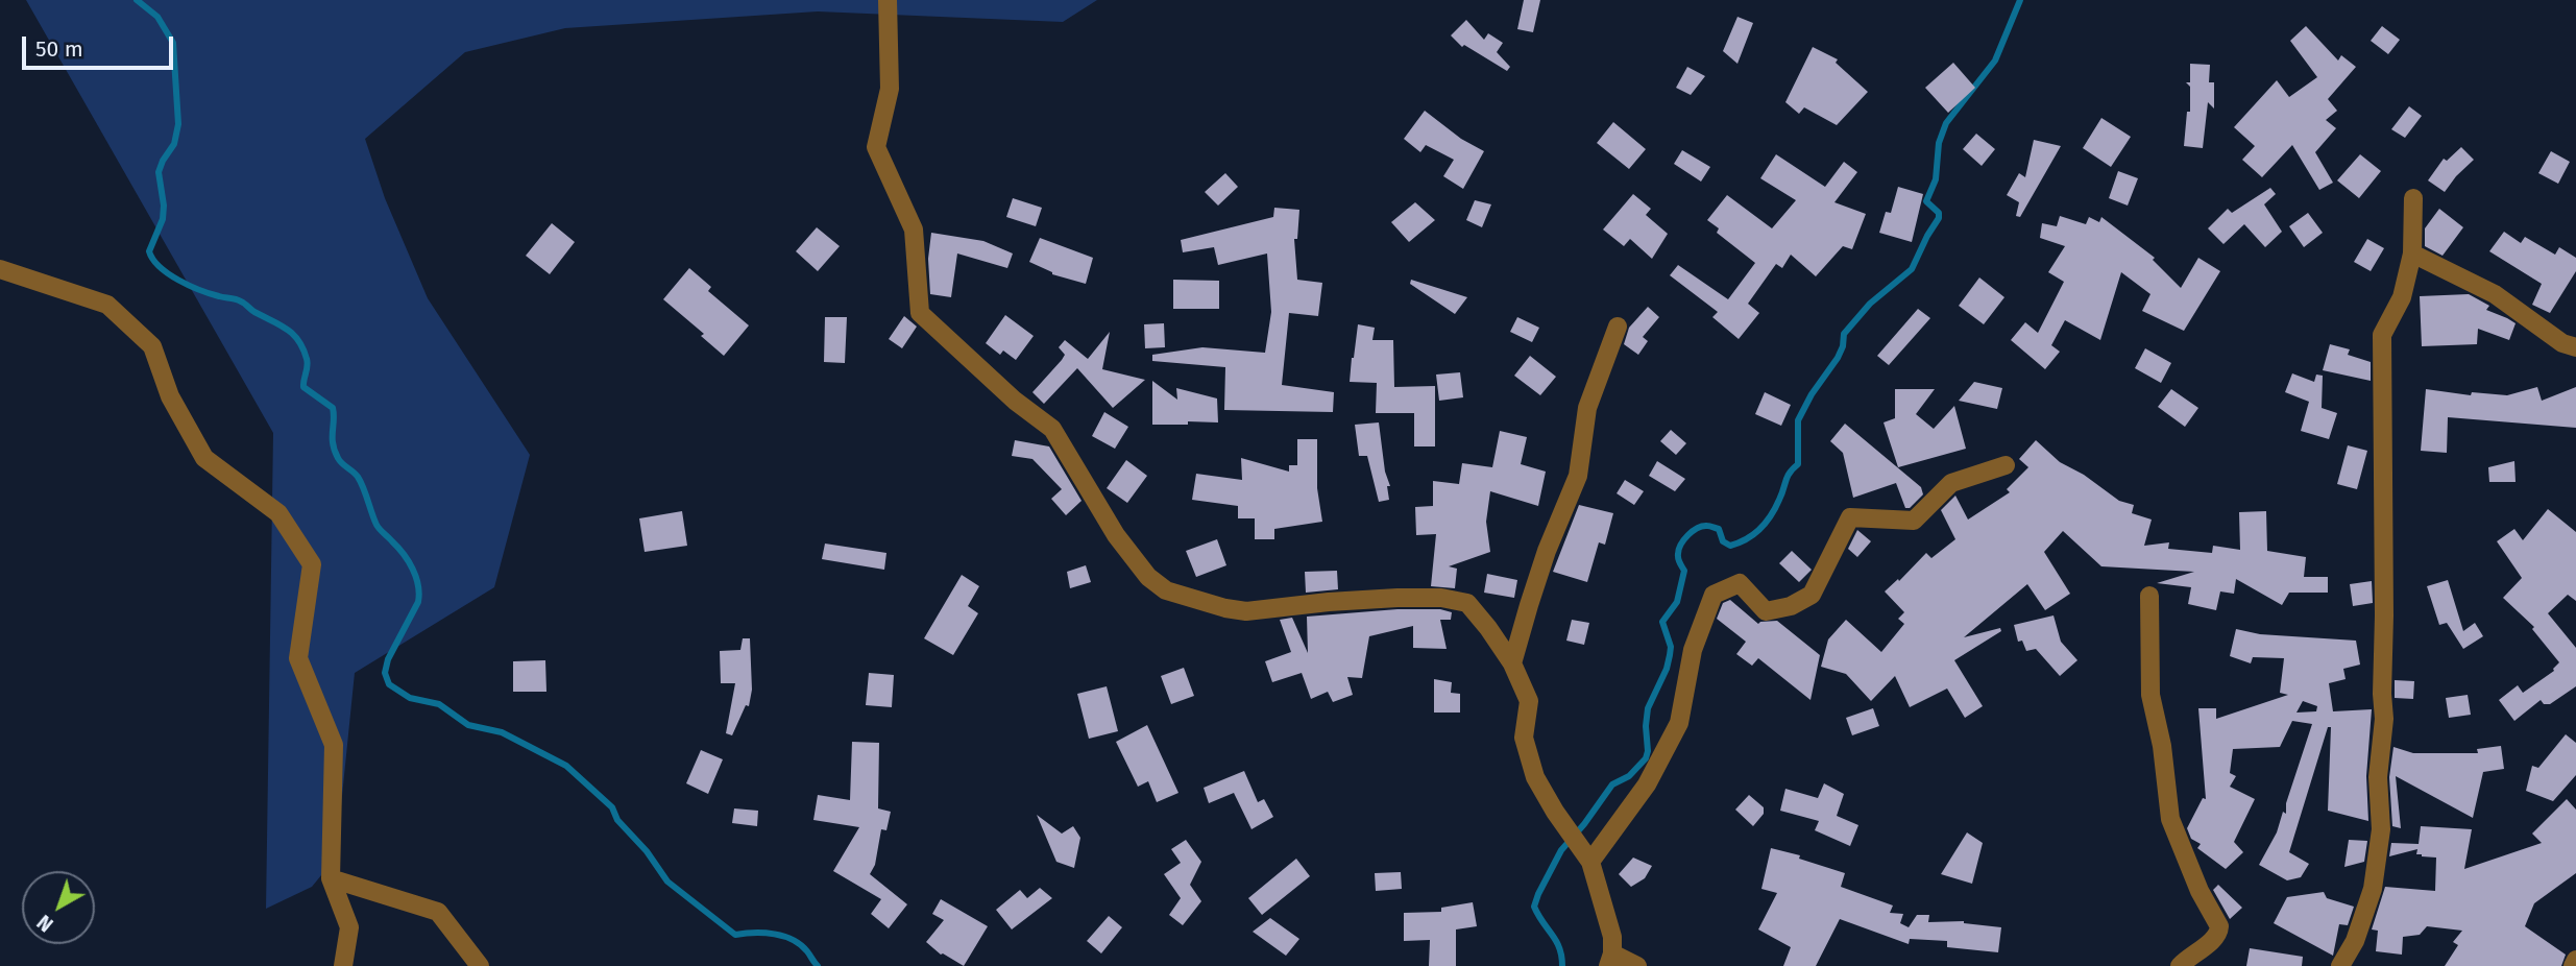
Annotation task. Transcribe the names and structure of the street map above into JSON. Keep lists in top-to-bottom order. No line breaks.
{"scale_bar":"50 m","north":"bottom left"}
